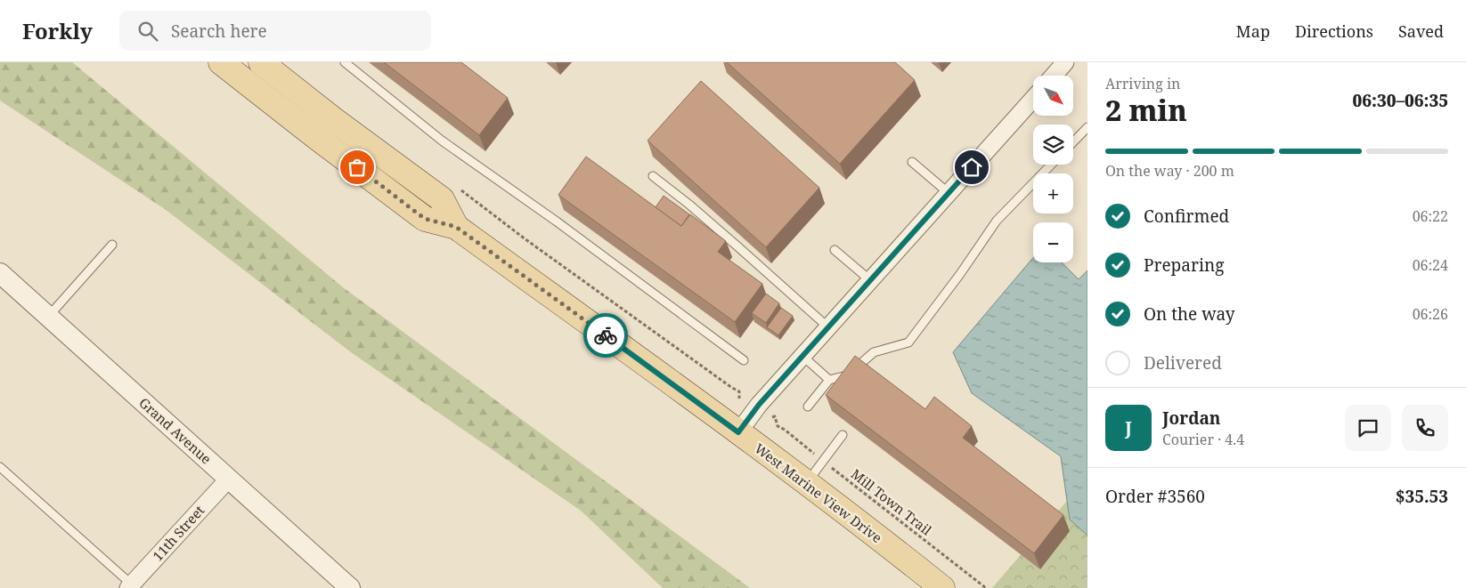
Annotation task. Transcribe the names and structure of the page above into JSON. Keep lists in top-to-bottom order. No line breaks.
{"streets":{"main road":["West Marine View Drive"],"street":["Grand Avenue","11th Street"],"path":["Mill Town Trail"]},"crossings":[["Grand Avenue","11th Street"]],"north":"bottom right","page":{"header":"Forkly","search":"Search here","nav":["Map","Directions","Saved"],"heading":["2 min","Arriving in","06:30–06:35"],"panel":["Jordan","Courier · 4.4","Order #3560","$35.53"],"map_buttons":["+","−"],"bar":"On the way · 200 m","list":[["Confirmed","06:22"],["Preparing","06:24"],["On the way","06:26"],"Delivered"],"round":"J"}}
